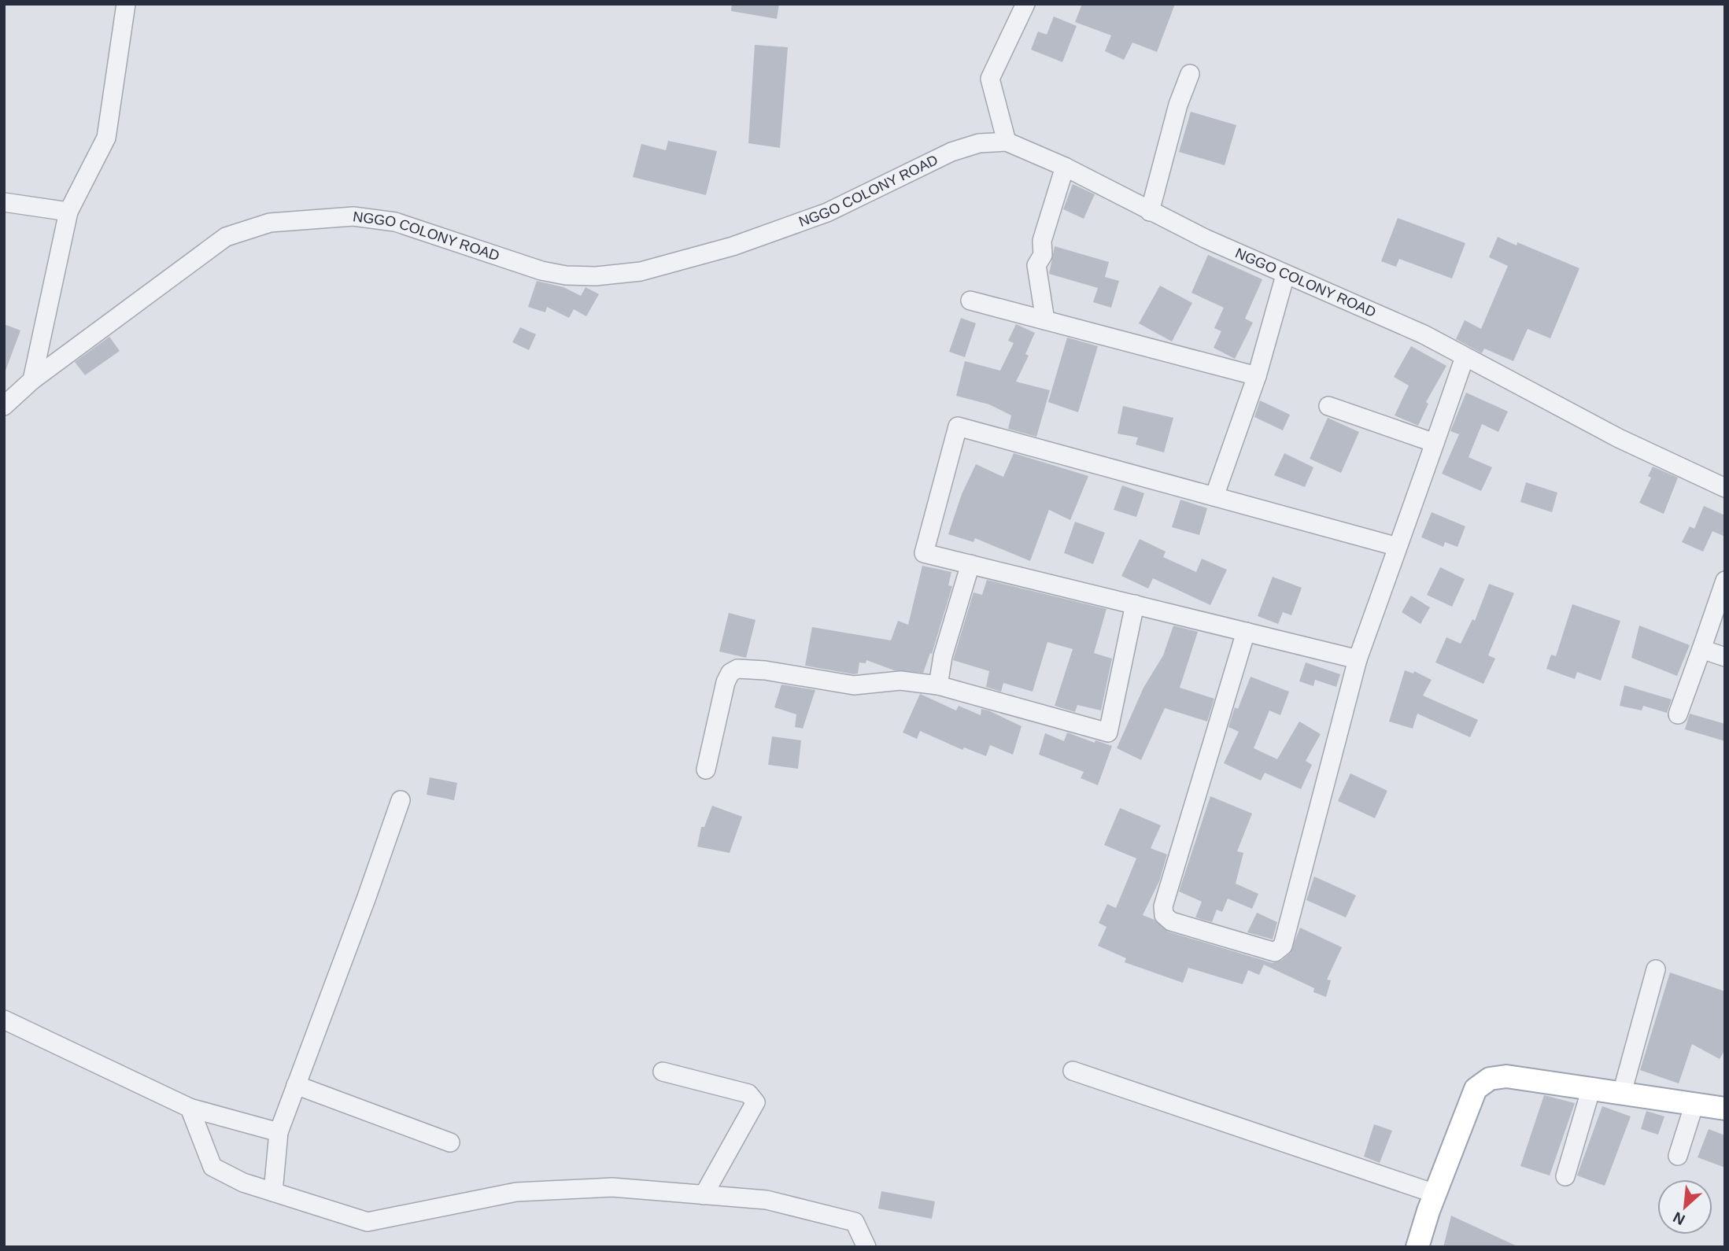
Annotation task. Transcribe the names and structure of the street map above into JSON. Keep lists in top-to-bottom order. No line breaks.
{"streets":{"street":["NGGO COLONY ROAD"]},"north":"bottom left"}
